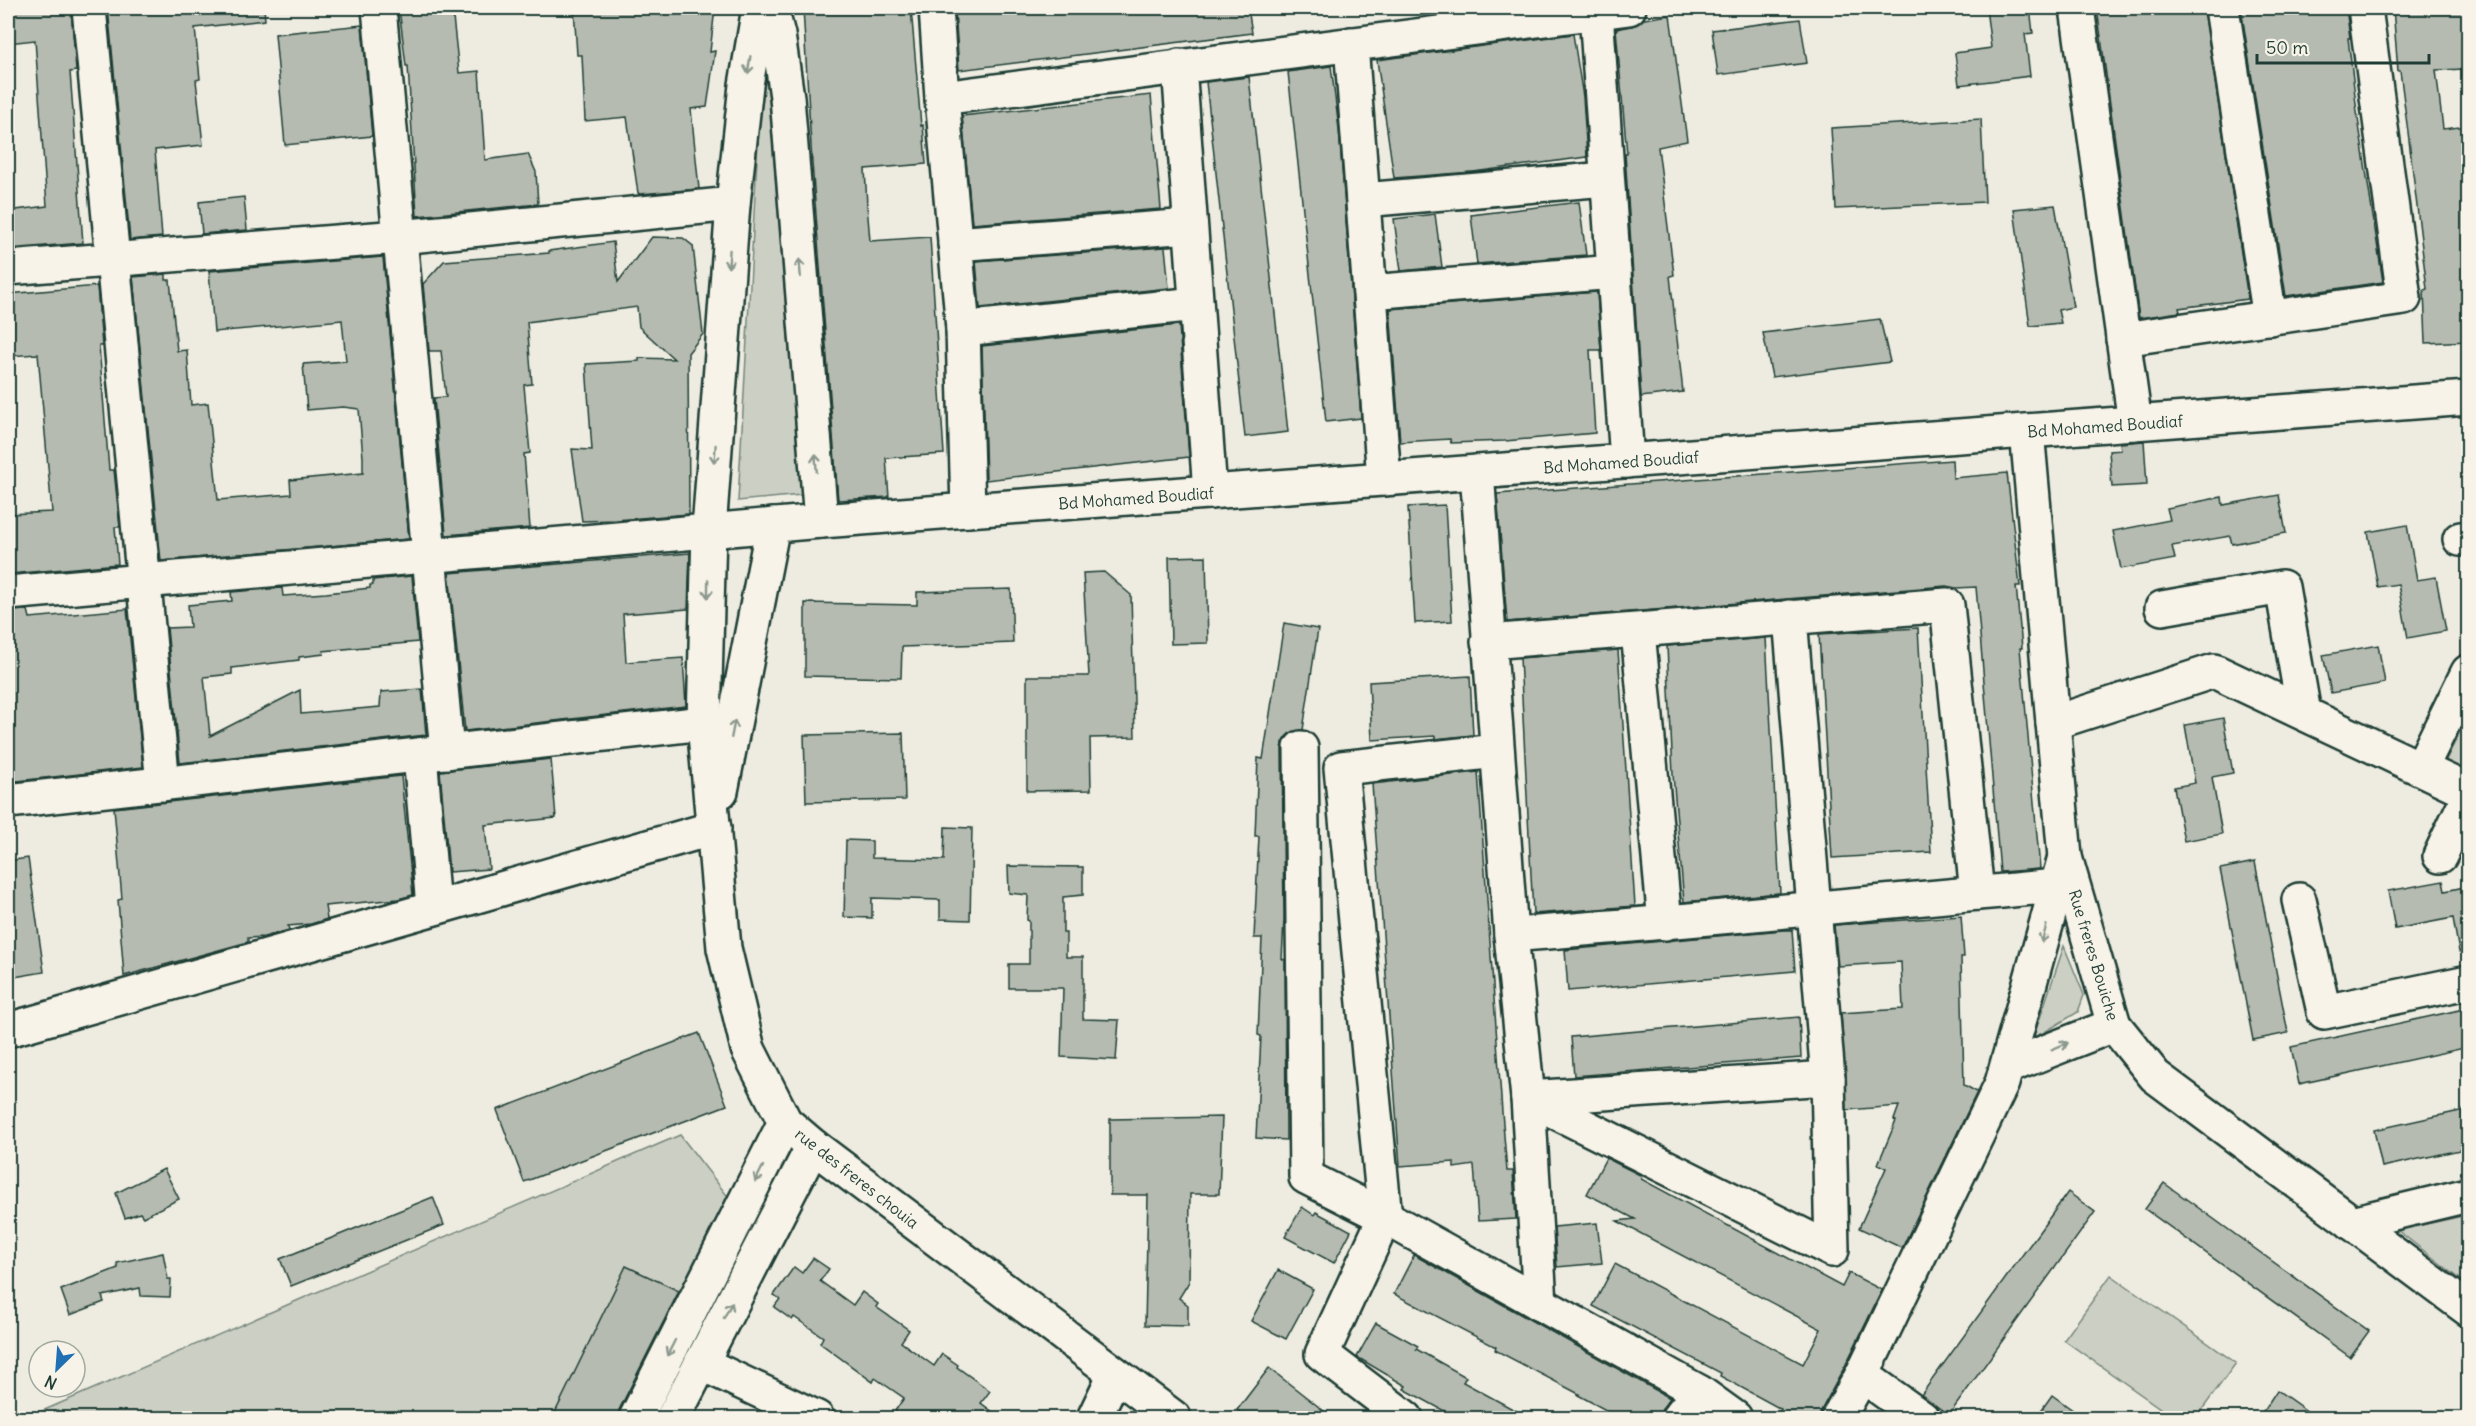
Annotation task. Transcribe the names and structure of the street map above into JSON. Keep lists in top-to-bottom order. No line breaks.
{"streets":{"street":["Bd Mohamed Boudiaf","Rue freres Bouiche","rue des freres chouia"]},"crossings":[["Bd Mohamed Boudiaf","Rue freres Bouiche"],["Bd Mohamed Boudiaf","rue des freres chouia"]],"scale_bar":"50 m","north":"bottom left"}
